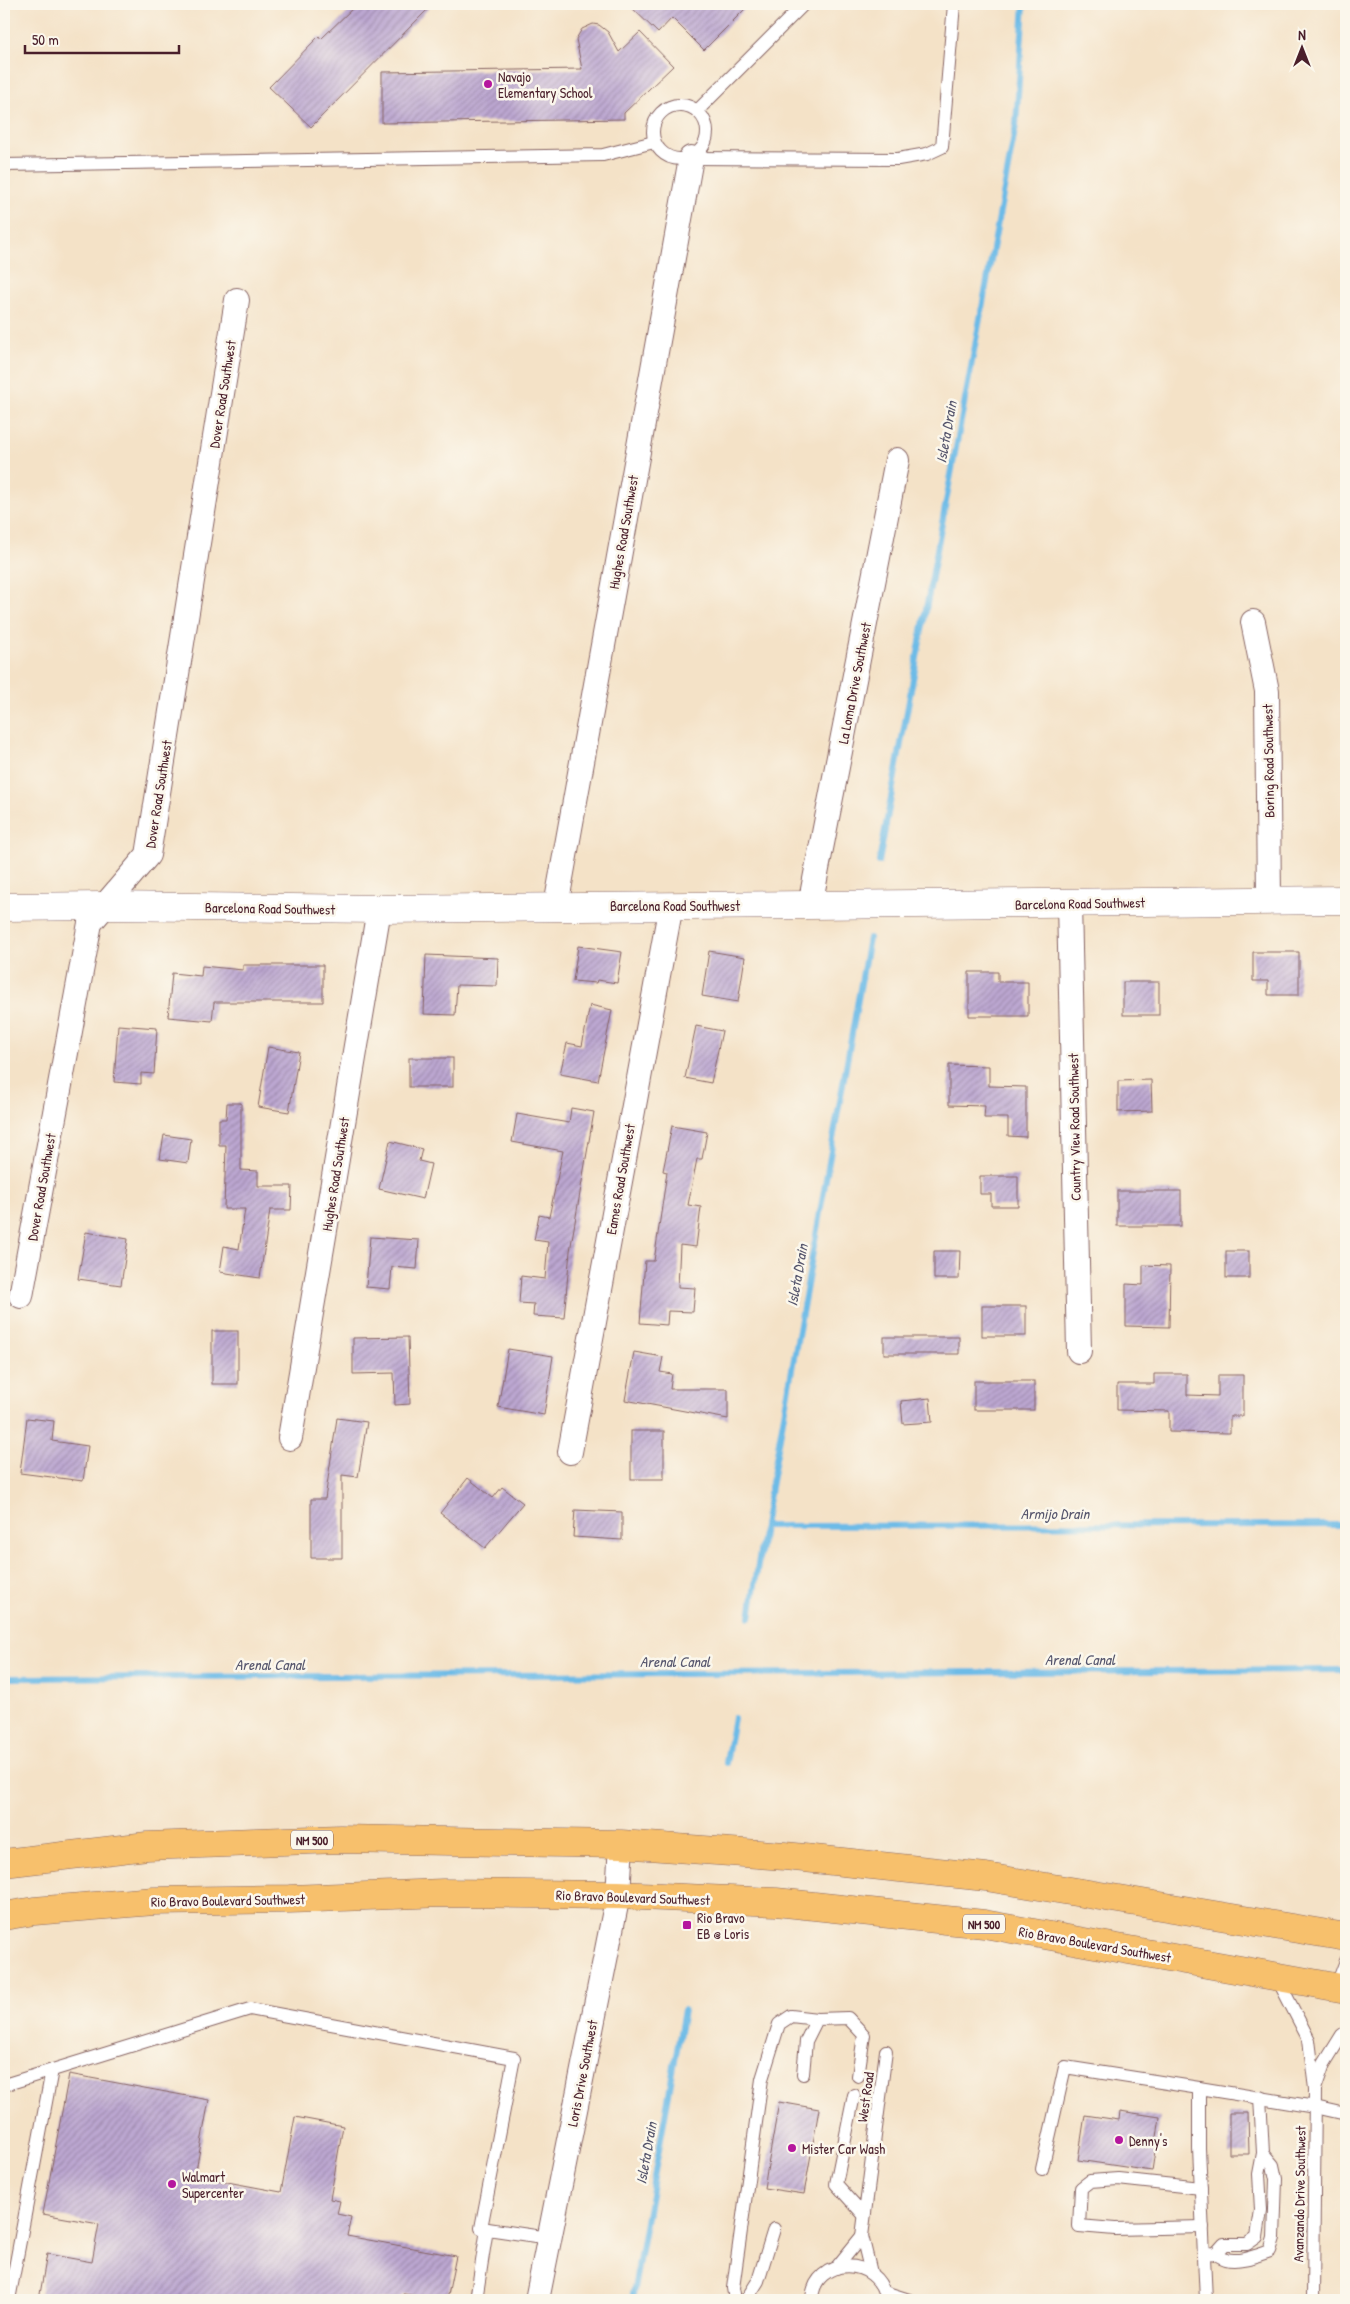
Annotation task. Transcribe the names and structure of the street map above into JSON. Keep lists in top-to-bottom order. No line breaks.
{"streets":{"main road":["NM 500","Rio Bravo Boulevard Southwest"],"street":["Dover Road Southwest","Hughes Road Southwest","La Loma Drive Southwest","Boring Road Southwest","Barcelona Road Southwest","Country View Road Southwest","Eames Road Southwest","Loris Drive Southwest"],"lane":["West Road","Avanzando Drive Southwest"]},"crossings":[["Dover Road Southwest","Barcelona Road Southwest"],["Hughes Road Southwest","Barcelona Road Southwest"],["La Loma Drive Southwest","Barcelona Road Southwest"],["Boring Road Southwest","Barcelona Road Southwest"],["Barcelona Road Southwest","Country View Road Southwest"],["Barcelona Road Southwest","Eames Road Southwest"],["NM 500","Loris Drive Southwest"],["Rio Bravo Boulevard Southwest","Loris Drive Southwest"]],"water":["Isleta Drain","Armijo Drain","Arenal Canal"],"places":{"other":["Navajo Elementary School","Denny's","Mister Car Wash","Walmart Supercenter"],"transit":["Rio Bravo EB @ Loris"]},"scale_bar":"50 m","north":"top"}
